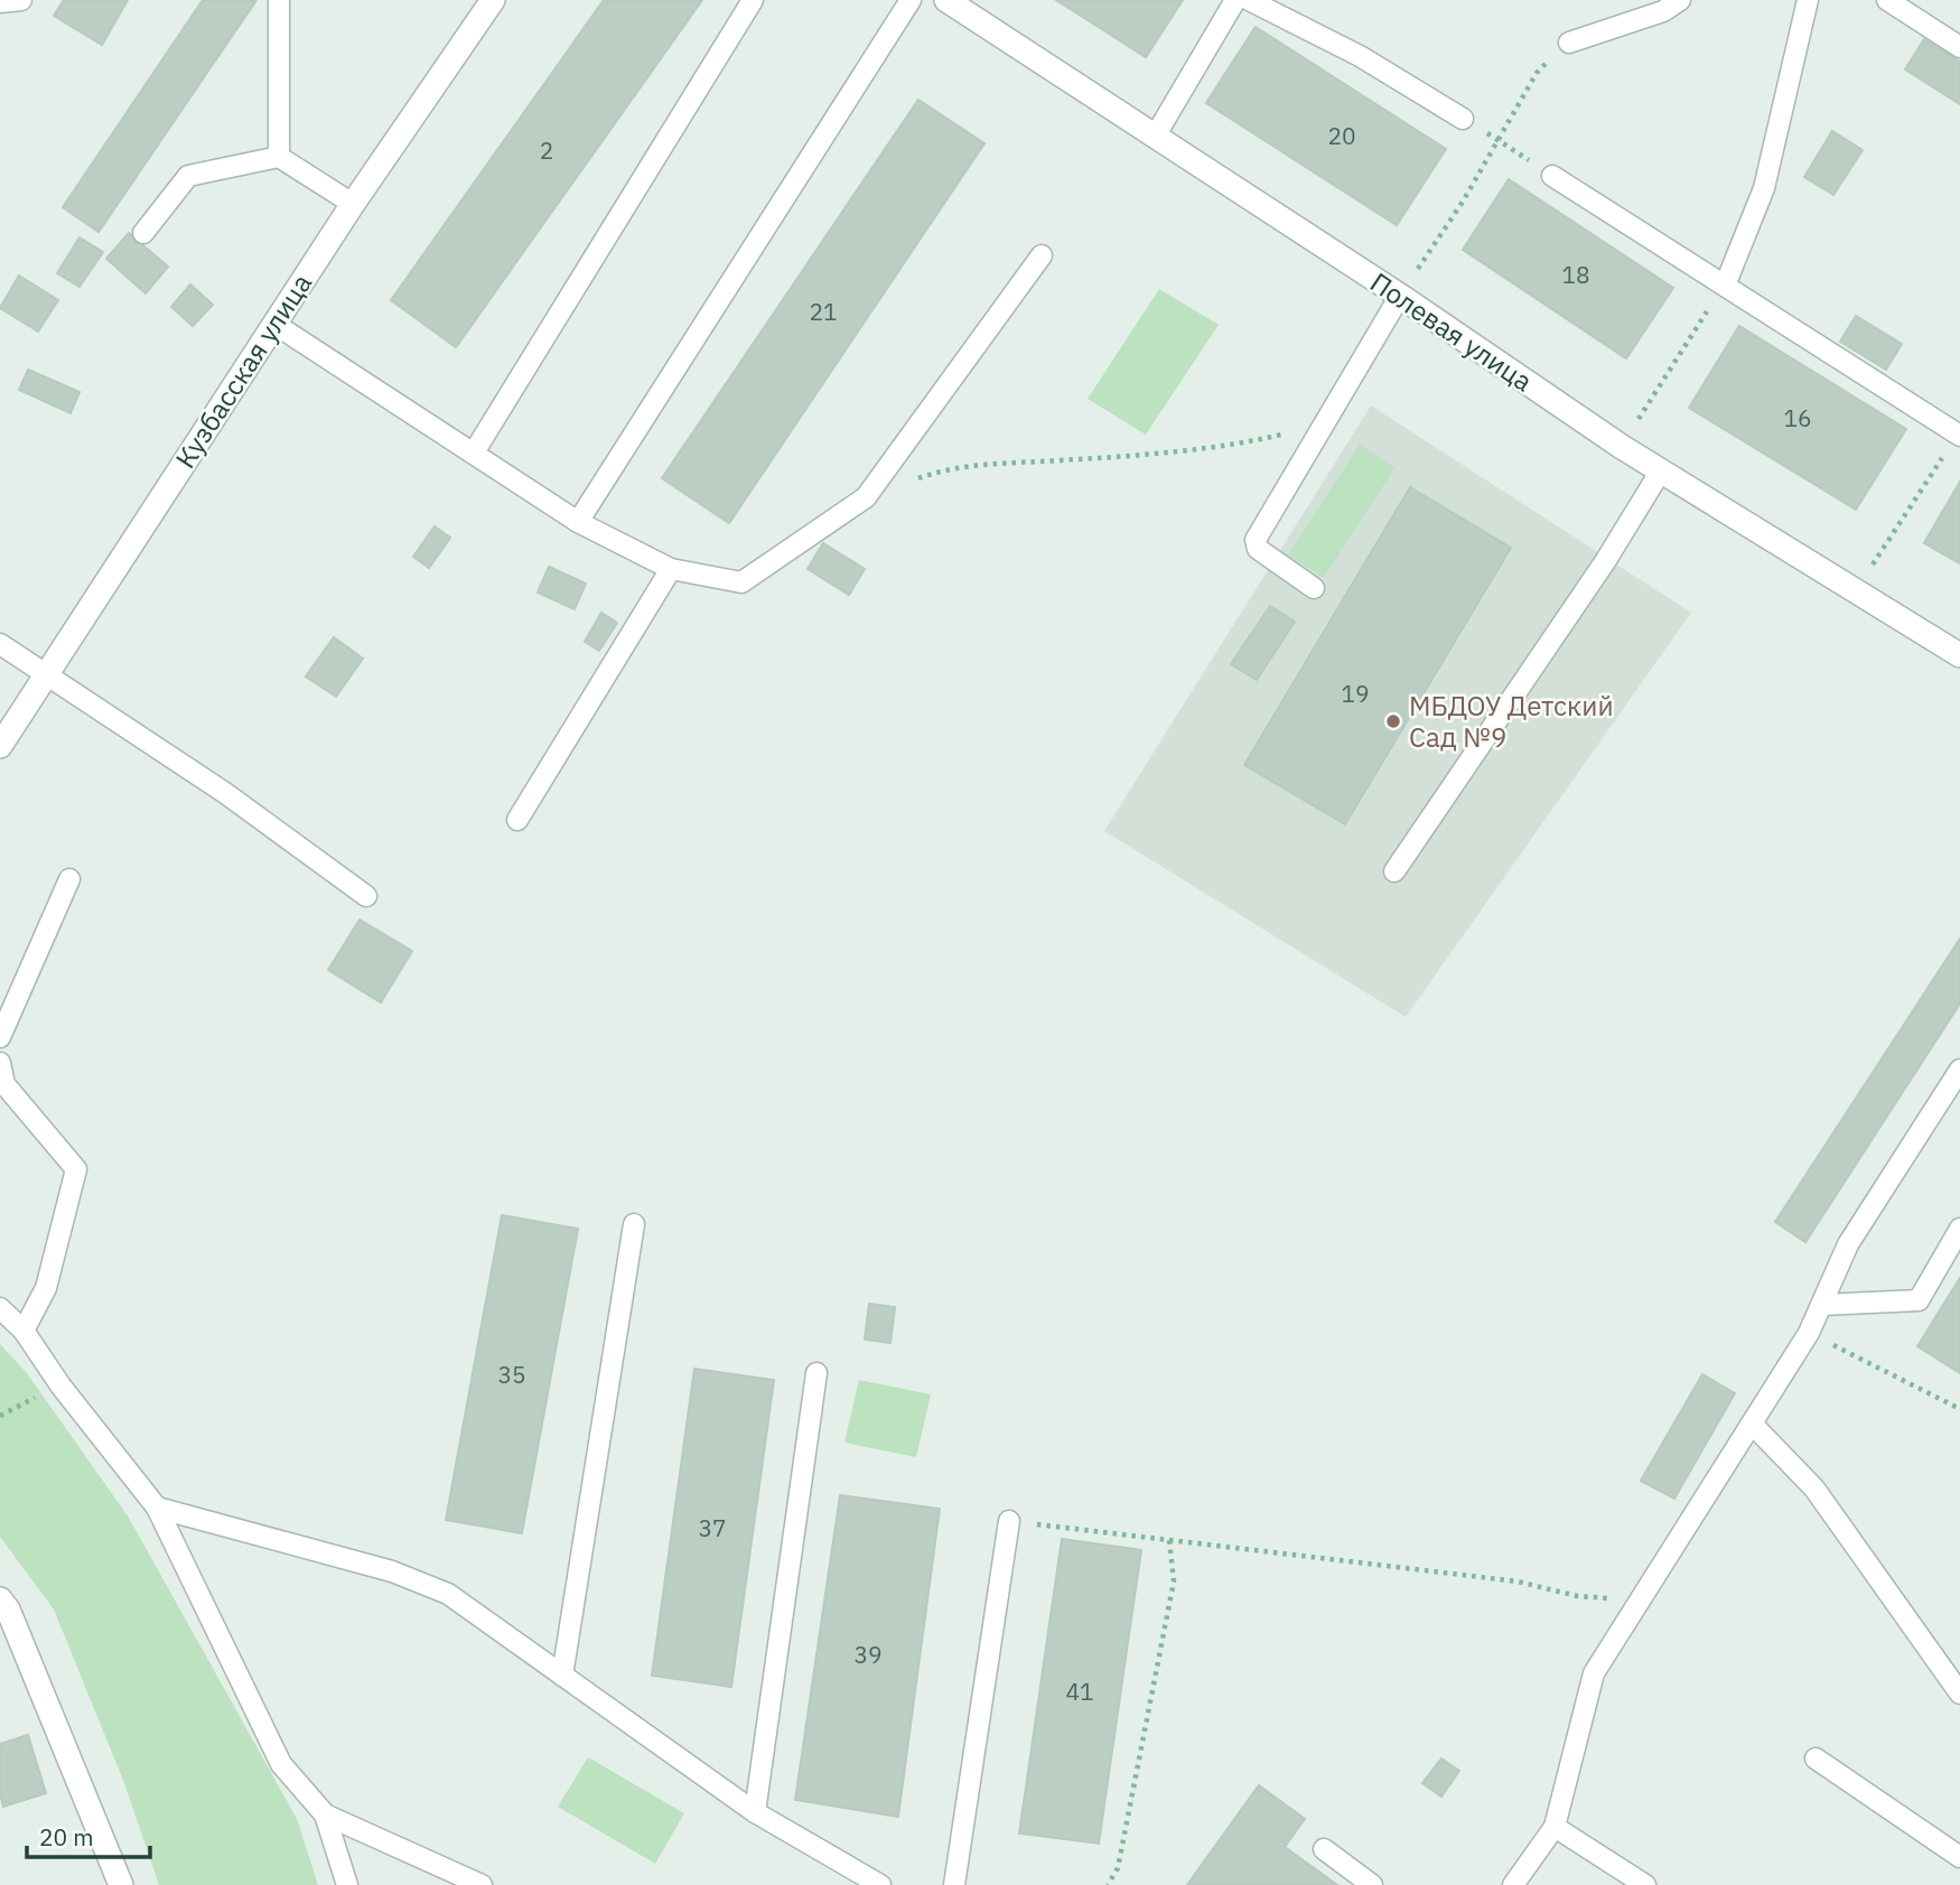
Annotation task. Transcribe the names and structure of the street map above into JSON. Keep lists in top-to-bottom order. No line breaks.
{"streets":{"street":["Полевая улица","Кузбасская улица"]},"places":["МБДОУ Детский Сад №9"],"house_numbers":["20","2","18","21","16","19","35","37","39","41"],"scale_bar":"20 m"}
